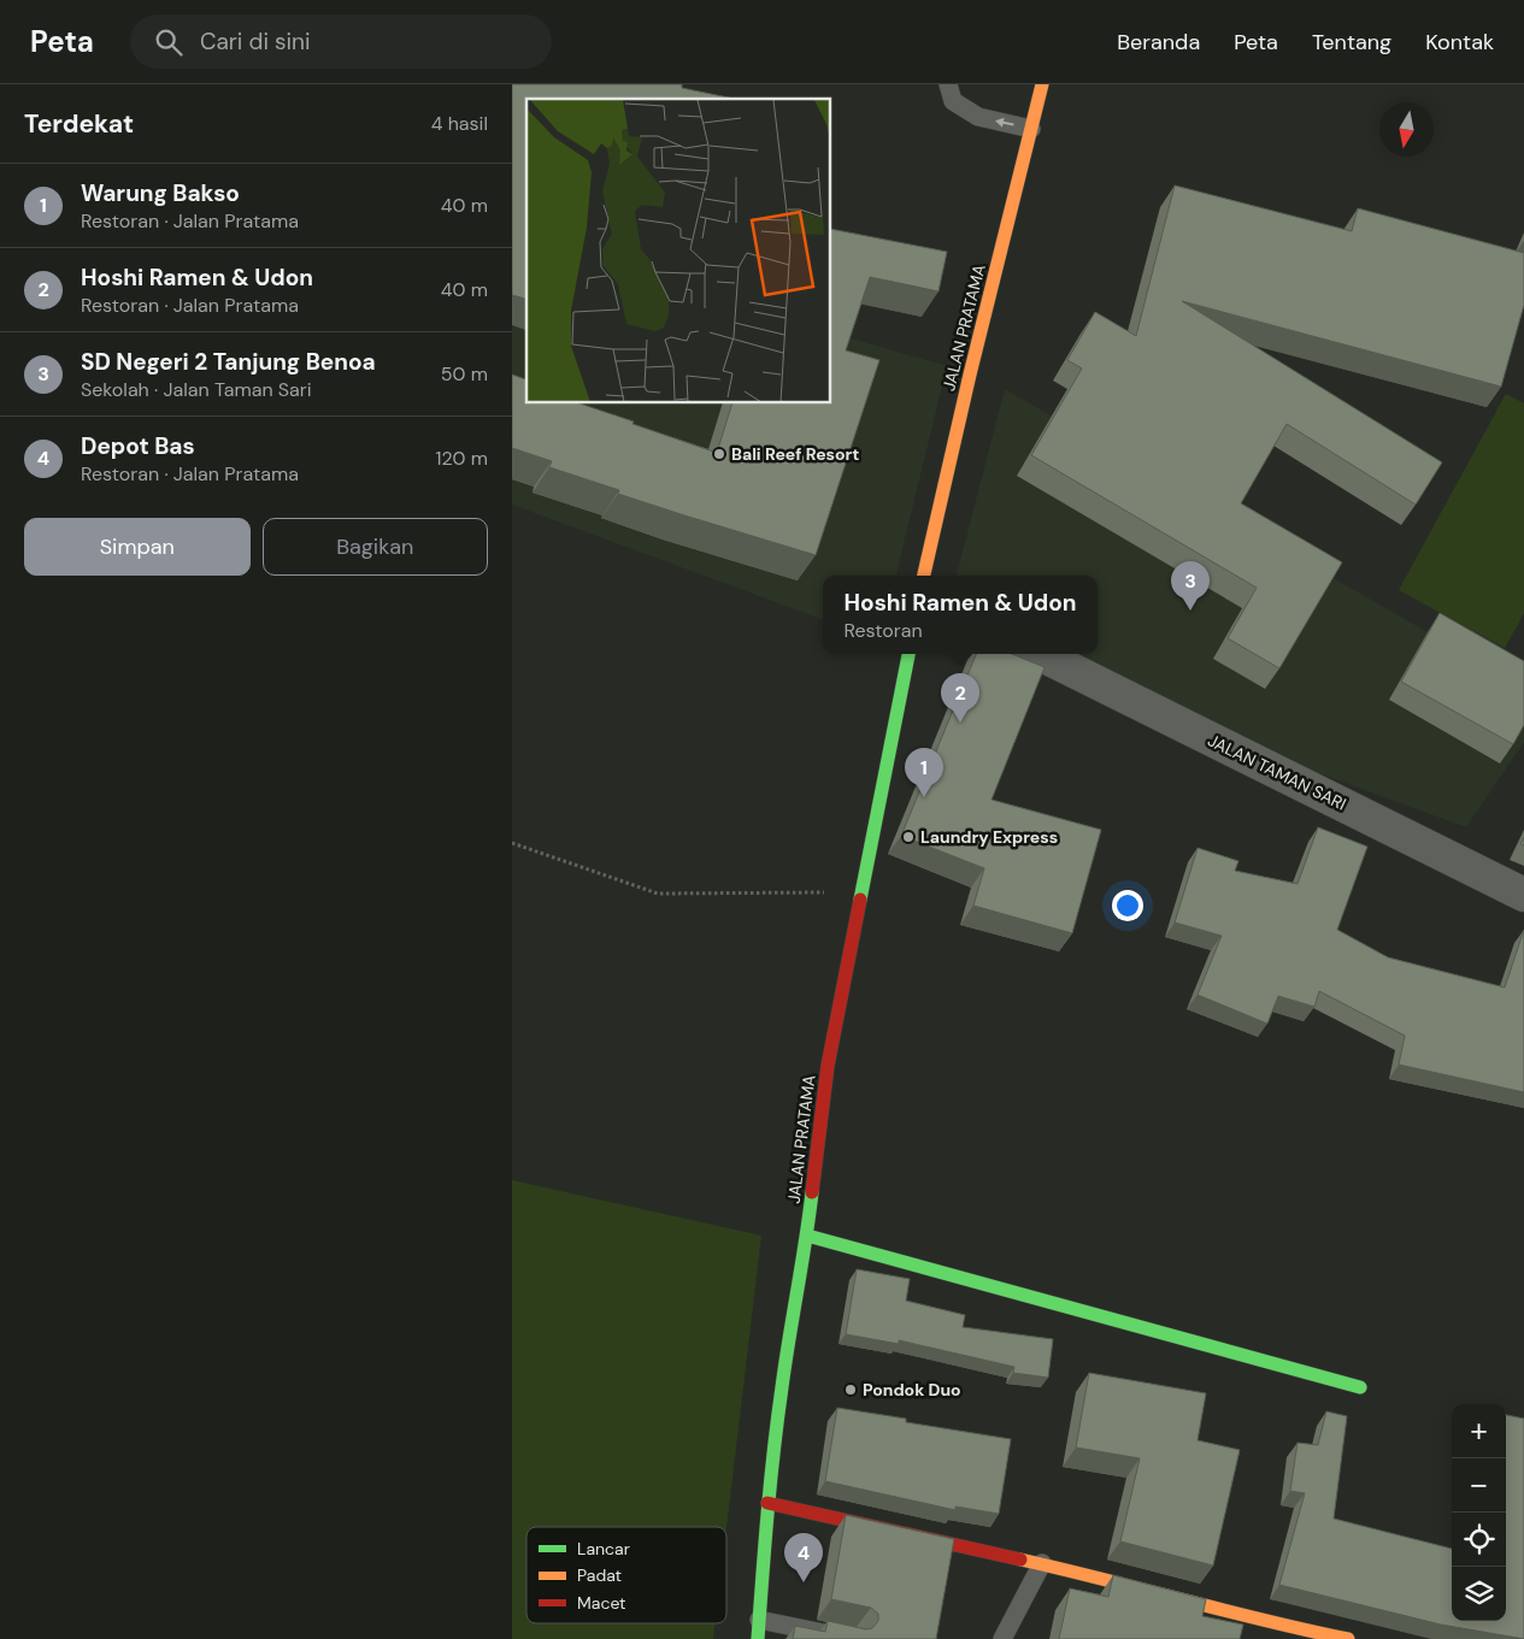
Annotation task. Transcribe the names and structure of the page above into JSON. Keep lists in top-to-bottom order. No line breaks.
{"streets":{"street":["JALAN PRATAMA","JALAN TAMAN SARI"]},"places":["Bali Reef Resort","Laundry Express","Pondok Duo"],"legend":["Lancar","Padat","Macet"],"north":"bottom","page":{"header":"Peta","search":"Cari di sini","nav":["Beranda","Peta","Tentang","Kontak"],"heading":["Terdekat","4 hasil"],"list":[{"mark":"1","name":"Warung Bakso","note":"Restoran · Jalan Pratama","value":"40 m"},{"mark":"2","name":"Hoshi Ramen & Udon","note":"Restoran · Jalan Pratama","value":"40 m"},{"mark":"3","name":"SD Negeri 2 Tanjung Benoa","note":"Sekolah · Jalan Taman Sari","value":"50 m"},{"mark":"4","name":"Depot Bas","note":"Restoran · Jalan Pratama","value":"120 m"}],"buttons":["Simpan","Bagikan"],"pins":["3","2","1","4"],"popup":["Hoshi Ramen & Udon","Restoran"],"map_buttons":["+","−"]}}
